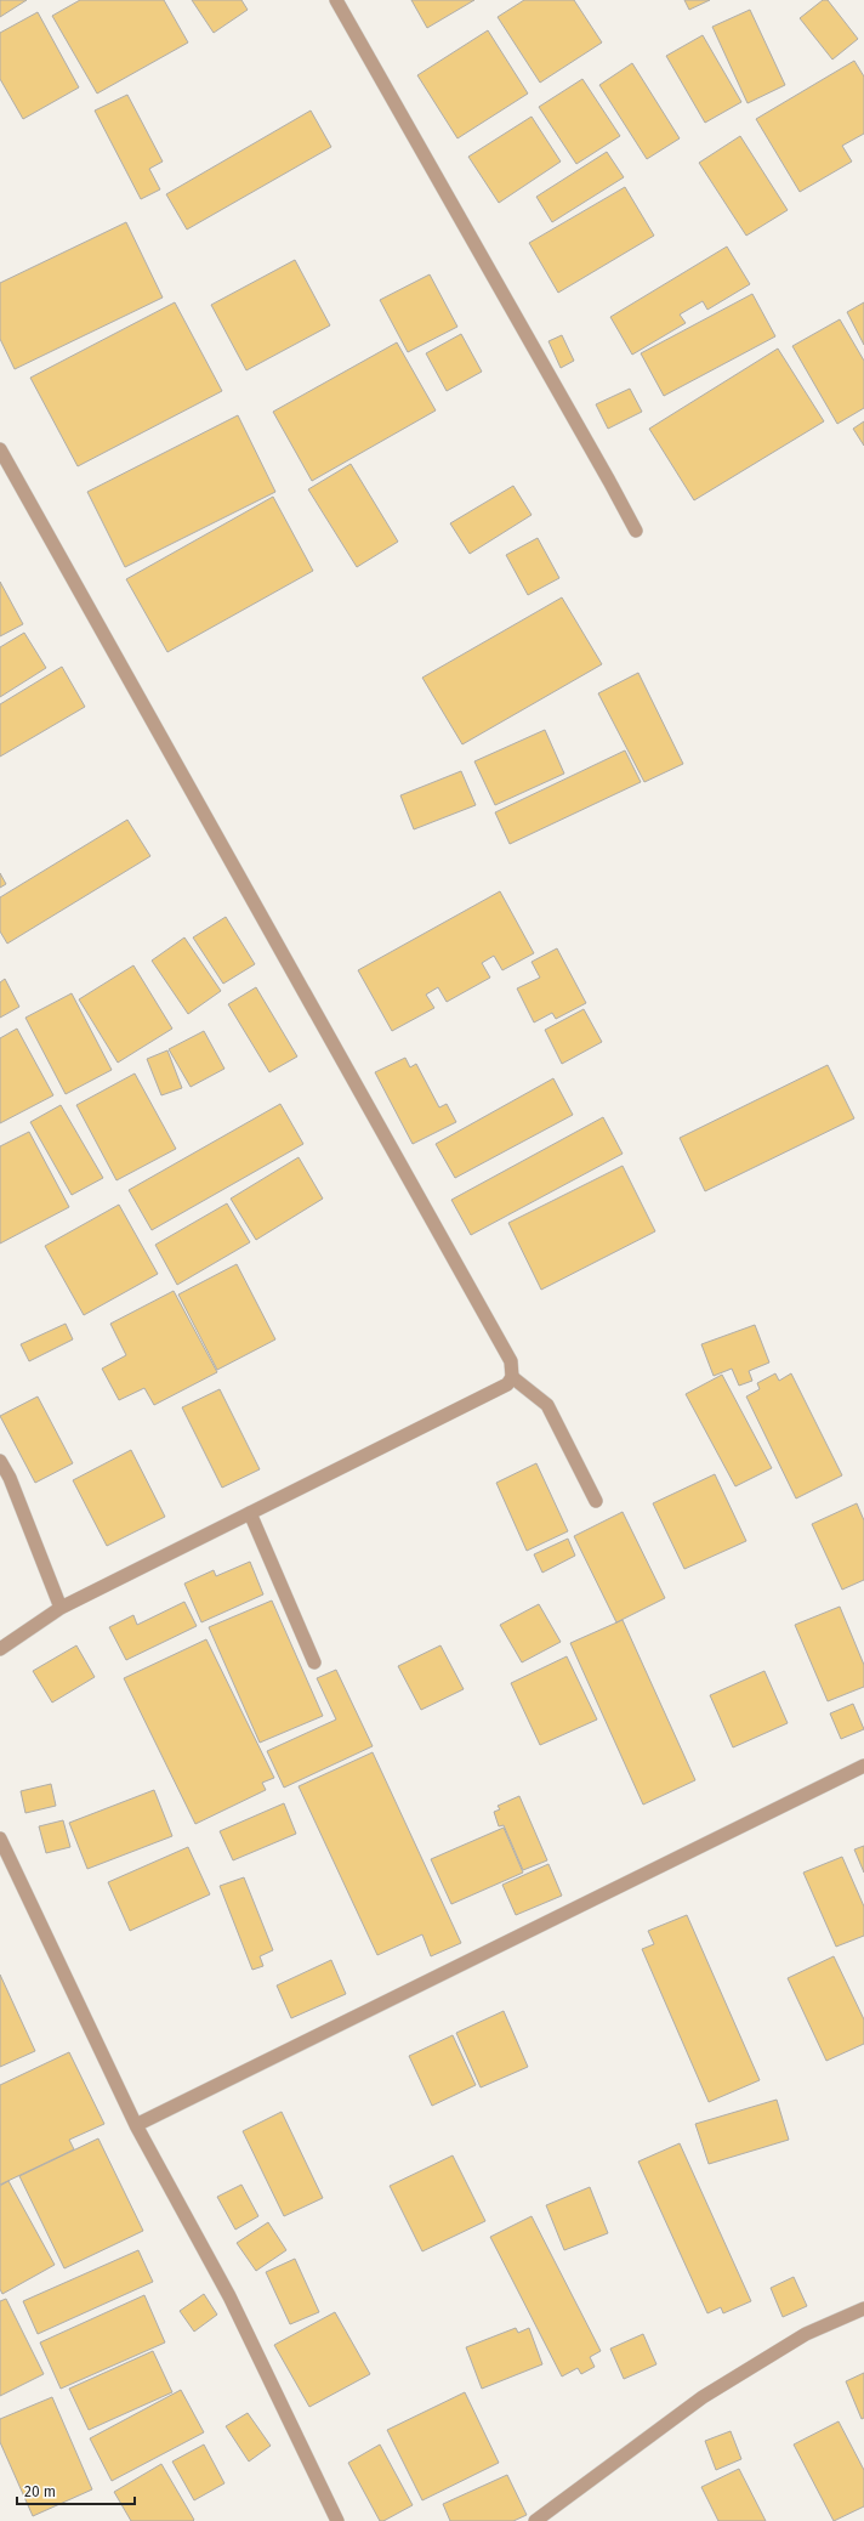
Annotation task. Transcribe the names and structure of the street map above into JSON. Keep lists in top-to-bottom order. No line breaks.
{"scale_bar":"20 m"}
